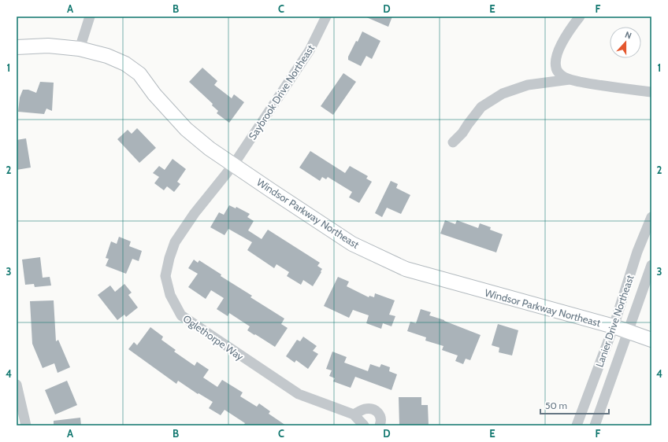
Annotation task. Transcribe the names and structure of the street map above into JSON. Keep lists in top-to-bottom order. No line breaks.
{"streets":{"street":["Saybrook Drive Northeast","Windsor Parkway Northeast","Lanier Drive Northeast","Oglethorpe Way"]},"crossings":[["Saybrook Drive Northeast","Windsor Parkway Northeast"],["Saybrook Drive Northeast","Oglethorpe Way"],["Windsor Parkway Northeast","Lanier Drive Northeast"],["Windsor Parkway Northeast","Oglethorpe Way"]],"scale_bar":"50 m","north":"top","grid":{"columns":["A","B","C","D","E","F"],"rows":["1","2","3","4"]}}
